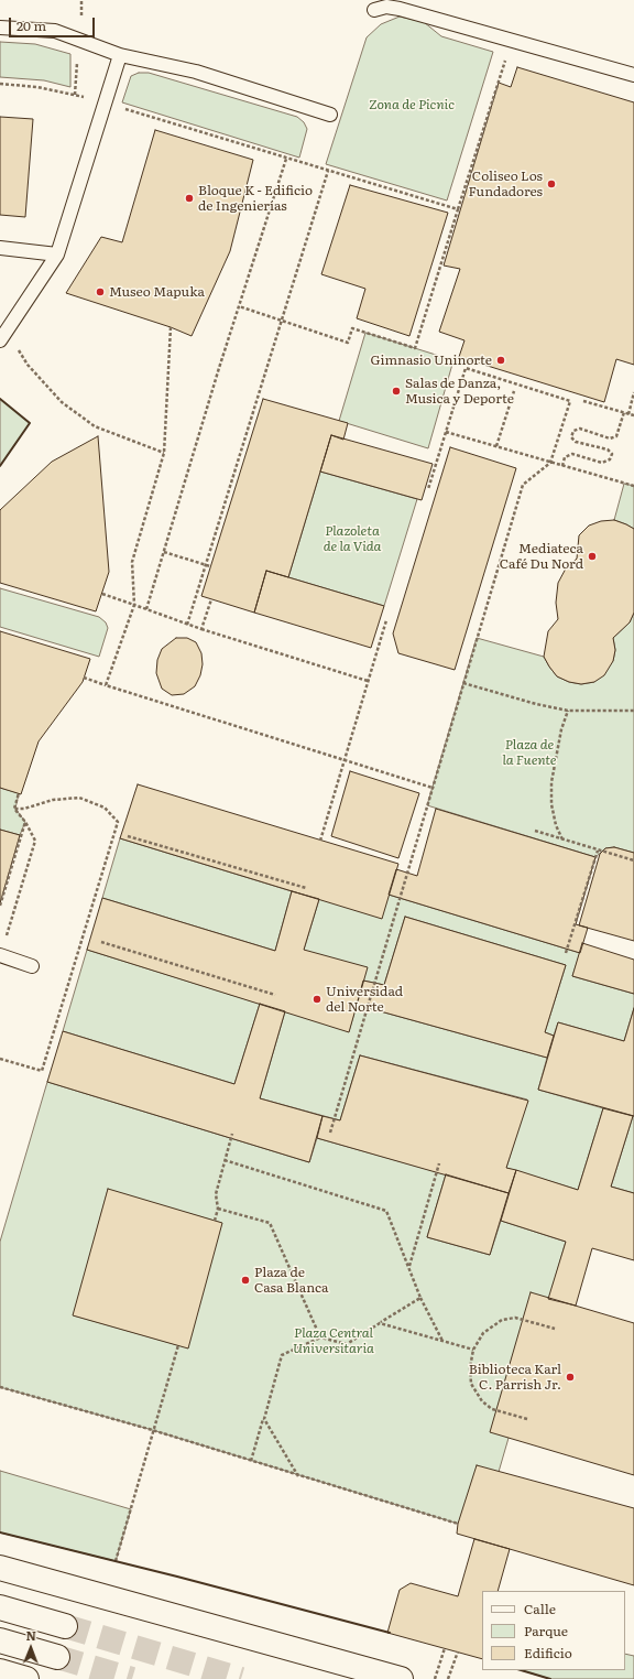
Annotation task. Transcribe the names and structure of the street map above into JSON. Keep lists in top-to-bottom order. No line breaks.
{"parks":["Zona de Picnic","Plazoleta de la Vida","Plaza de la Fuente","Plaza Central Universitaria"],"places":["Coliseo Los Fundadores","Bloque K - Edificio de Ingenierías","Museo Mapuka","Gimnasio Uninorte","Salas de Danza, Musica y Deporte","Mediateca Café Du Nord","Universidad del Norte","Plaza de Casa Blanca","Biblioteca Karl C. Parrish Jr."],"legend":["Calle","Parque","Edificio"],"scale_bar":"20 m","north":"top"}
